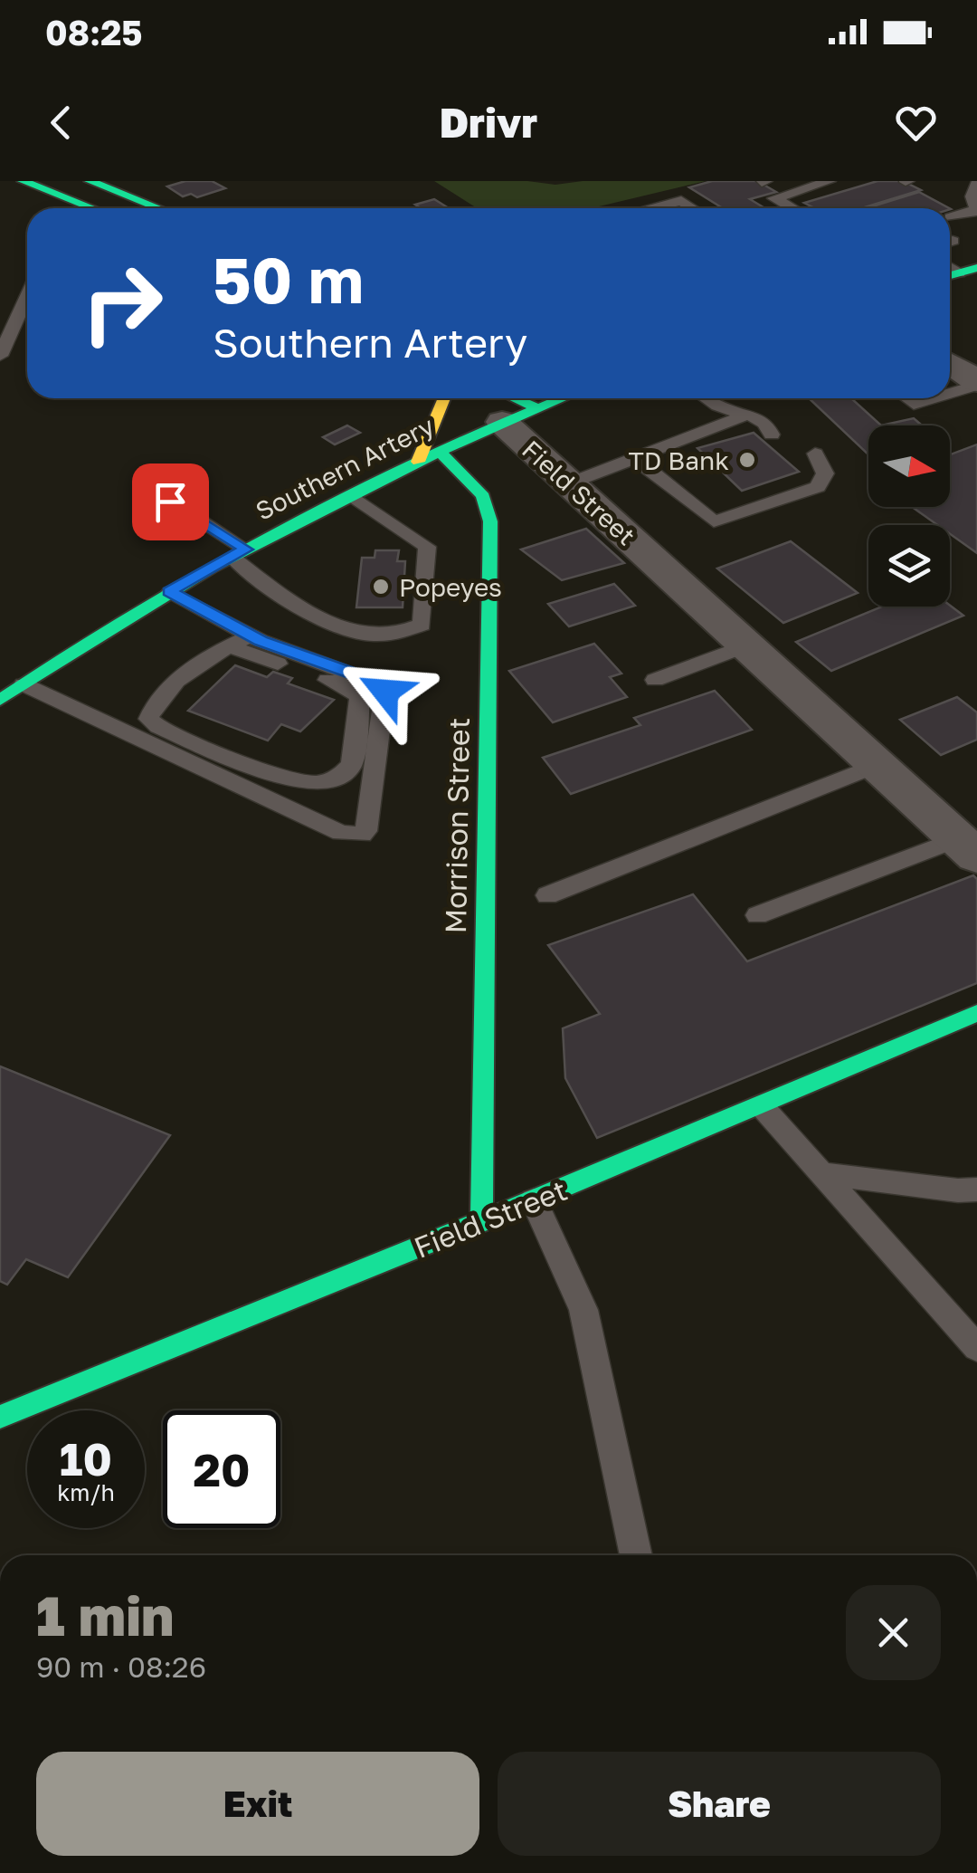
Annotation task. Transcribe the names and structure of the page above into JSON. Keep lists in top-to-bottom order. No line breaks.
{"streets":{"street":["Southern Artery","Field Street","Morrison Street"]},"crossings":[["Southern Artery","Field Street"],["Southern Artery","Morrison Street"],["Field Street","Morrison Street"]],"places":["TD Bank","Popeyes"],"north":"right","page":{"status":"08:25","header":"Drivr","turn":["50 m","Southern Artery"],"speed":"10 km/h","limit":"20","heading":["1 min","90 m · 08:26"],"buttons":["Exit","Share"]}}
